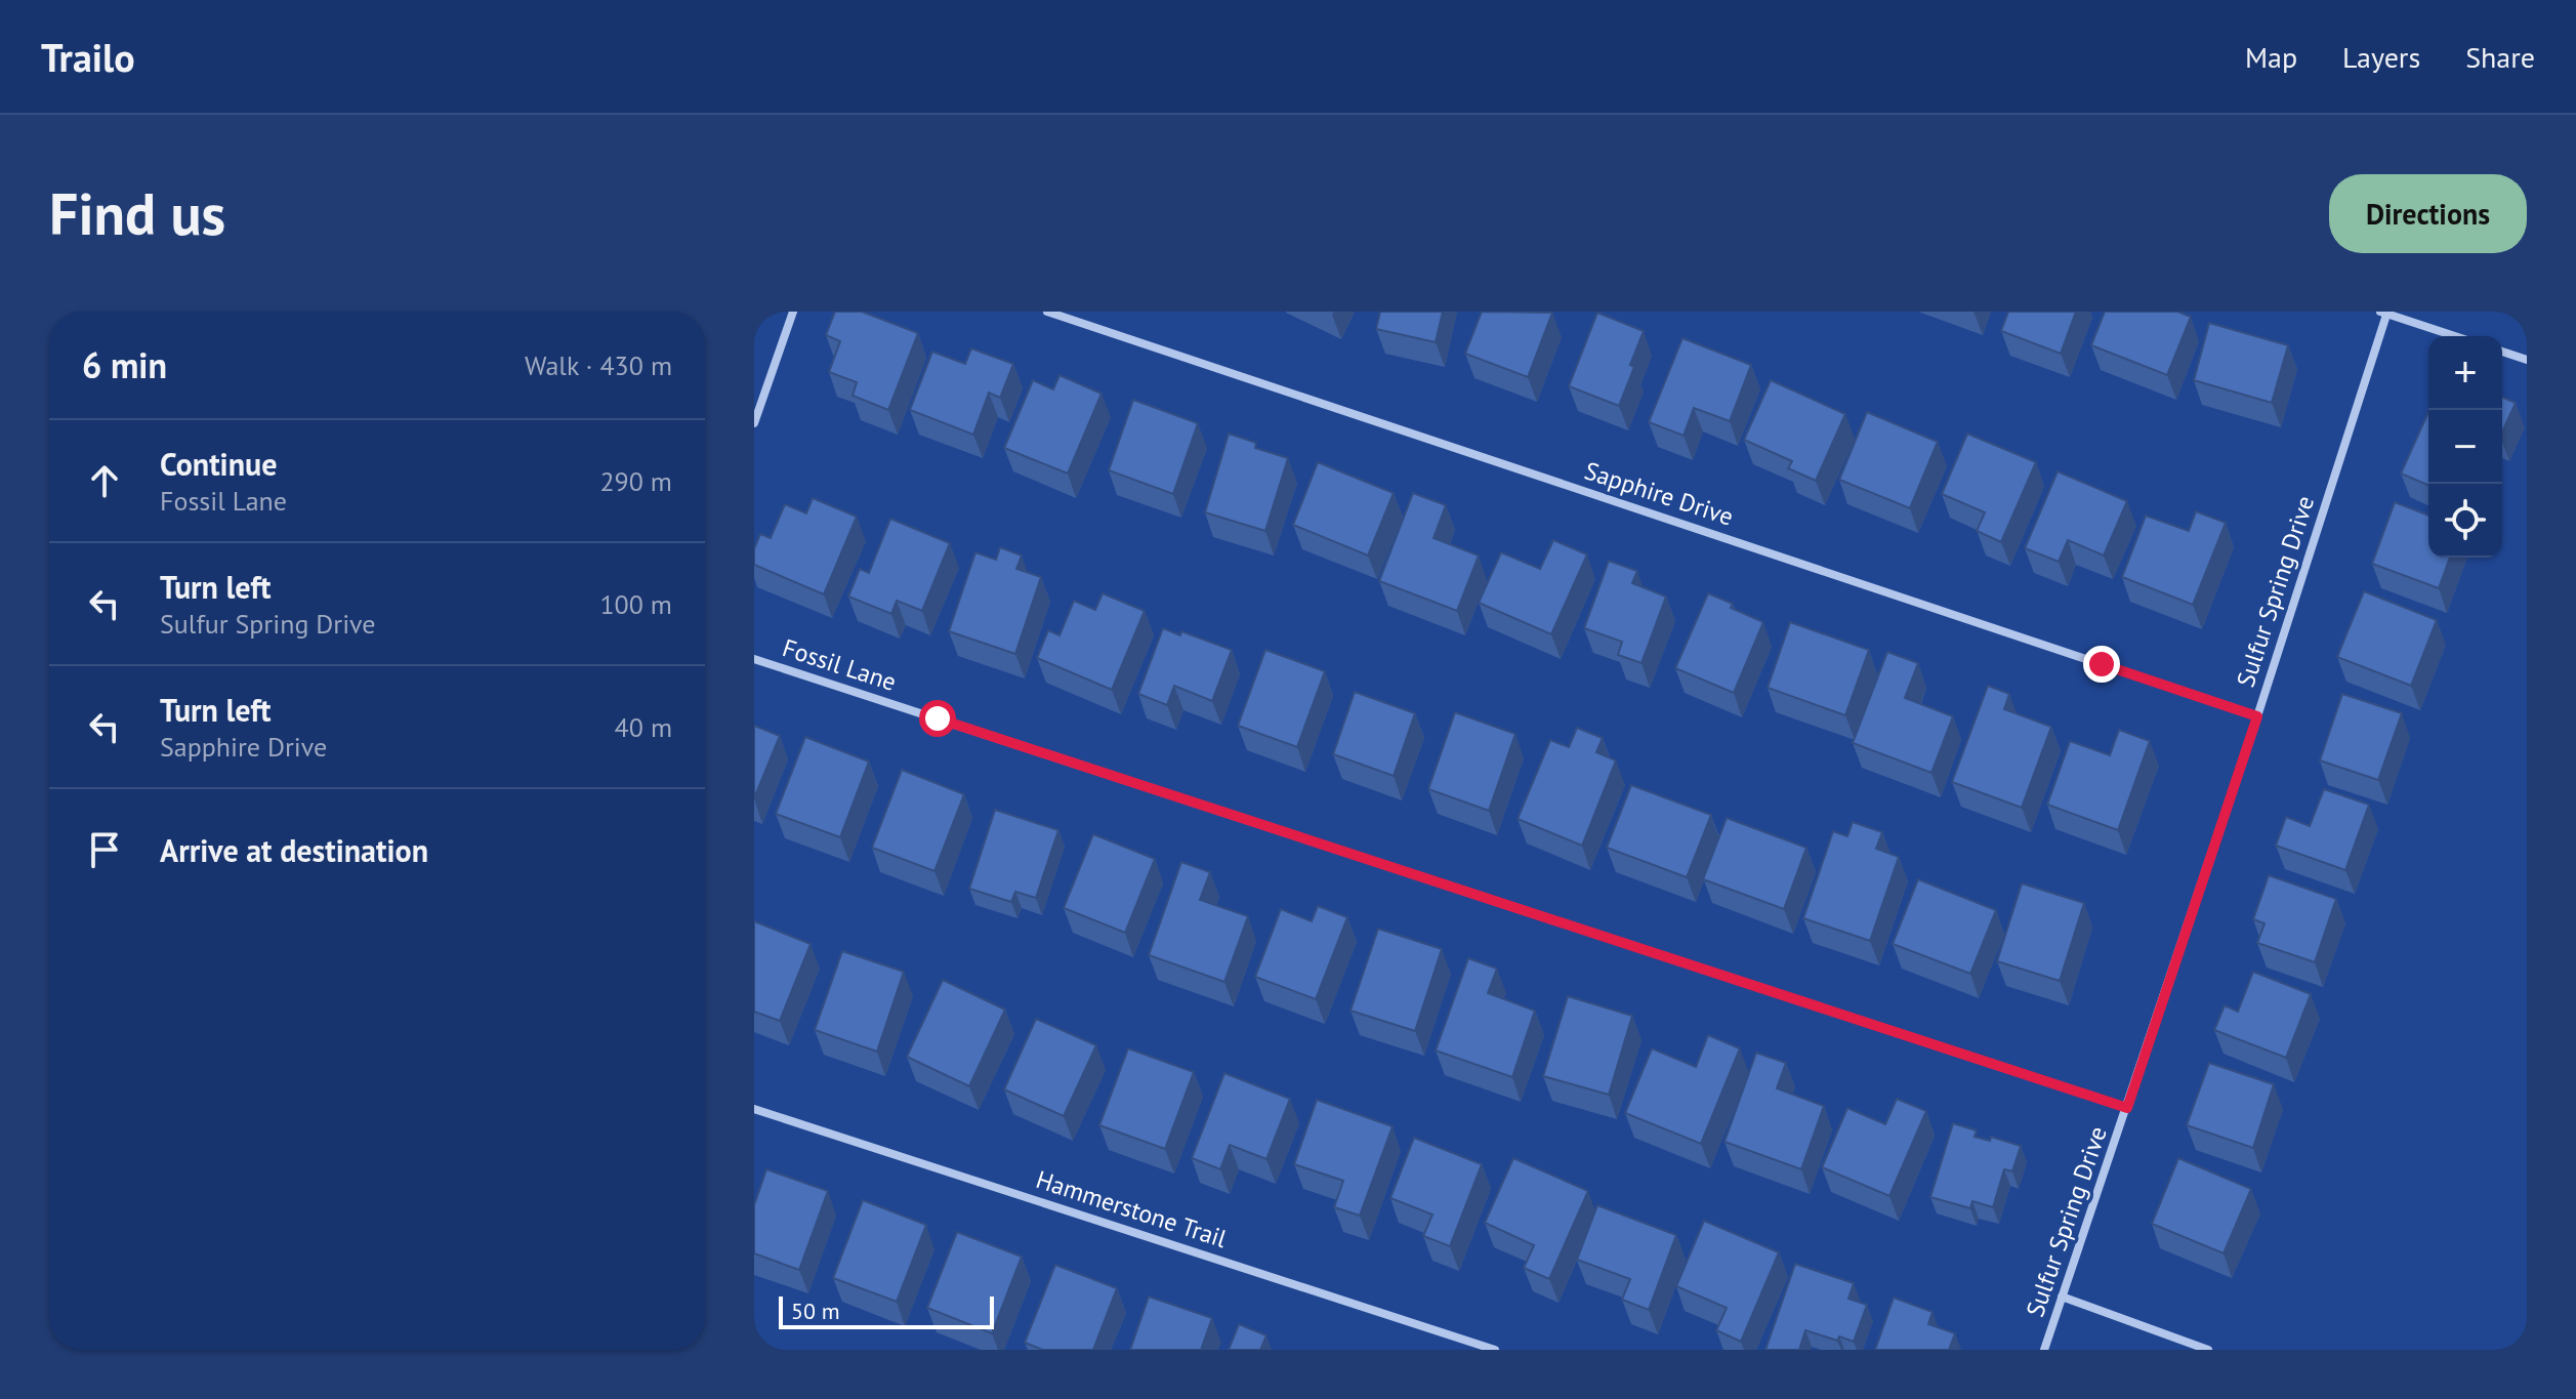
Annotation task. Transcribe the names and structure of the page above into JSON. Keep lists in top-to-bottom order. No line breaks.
{"streets":{"street":["Sapphire Drive","Sulfur Spring Drive","Fossil Lane","Hammerstone Trail"]},"crossings":[["Sapphire Drive","Sulfur Spring Drive"],["Sulfur Spring Drive","Fossil Lane"]],"scale_bar":"50 m","page":{"header":"Trailo","nav":["Map","Layers","Share"],"buttons":"Directions","title":"Find us","heading":["6 min","Walk · 430 m"],"map_buttons":["+","−"],"list":[["Continue","Fossil Lane","290 m"],["Turn left","Sulfur Spring Drive","100 m"],["Turn left","Sapphire Drive","40 m"],"Arrive at destination"],"scale":"50 m"}}
